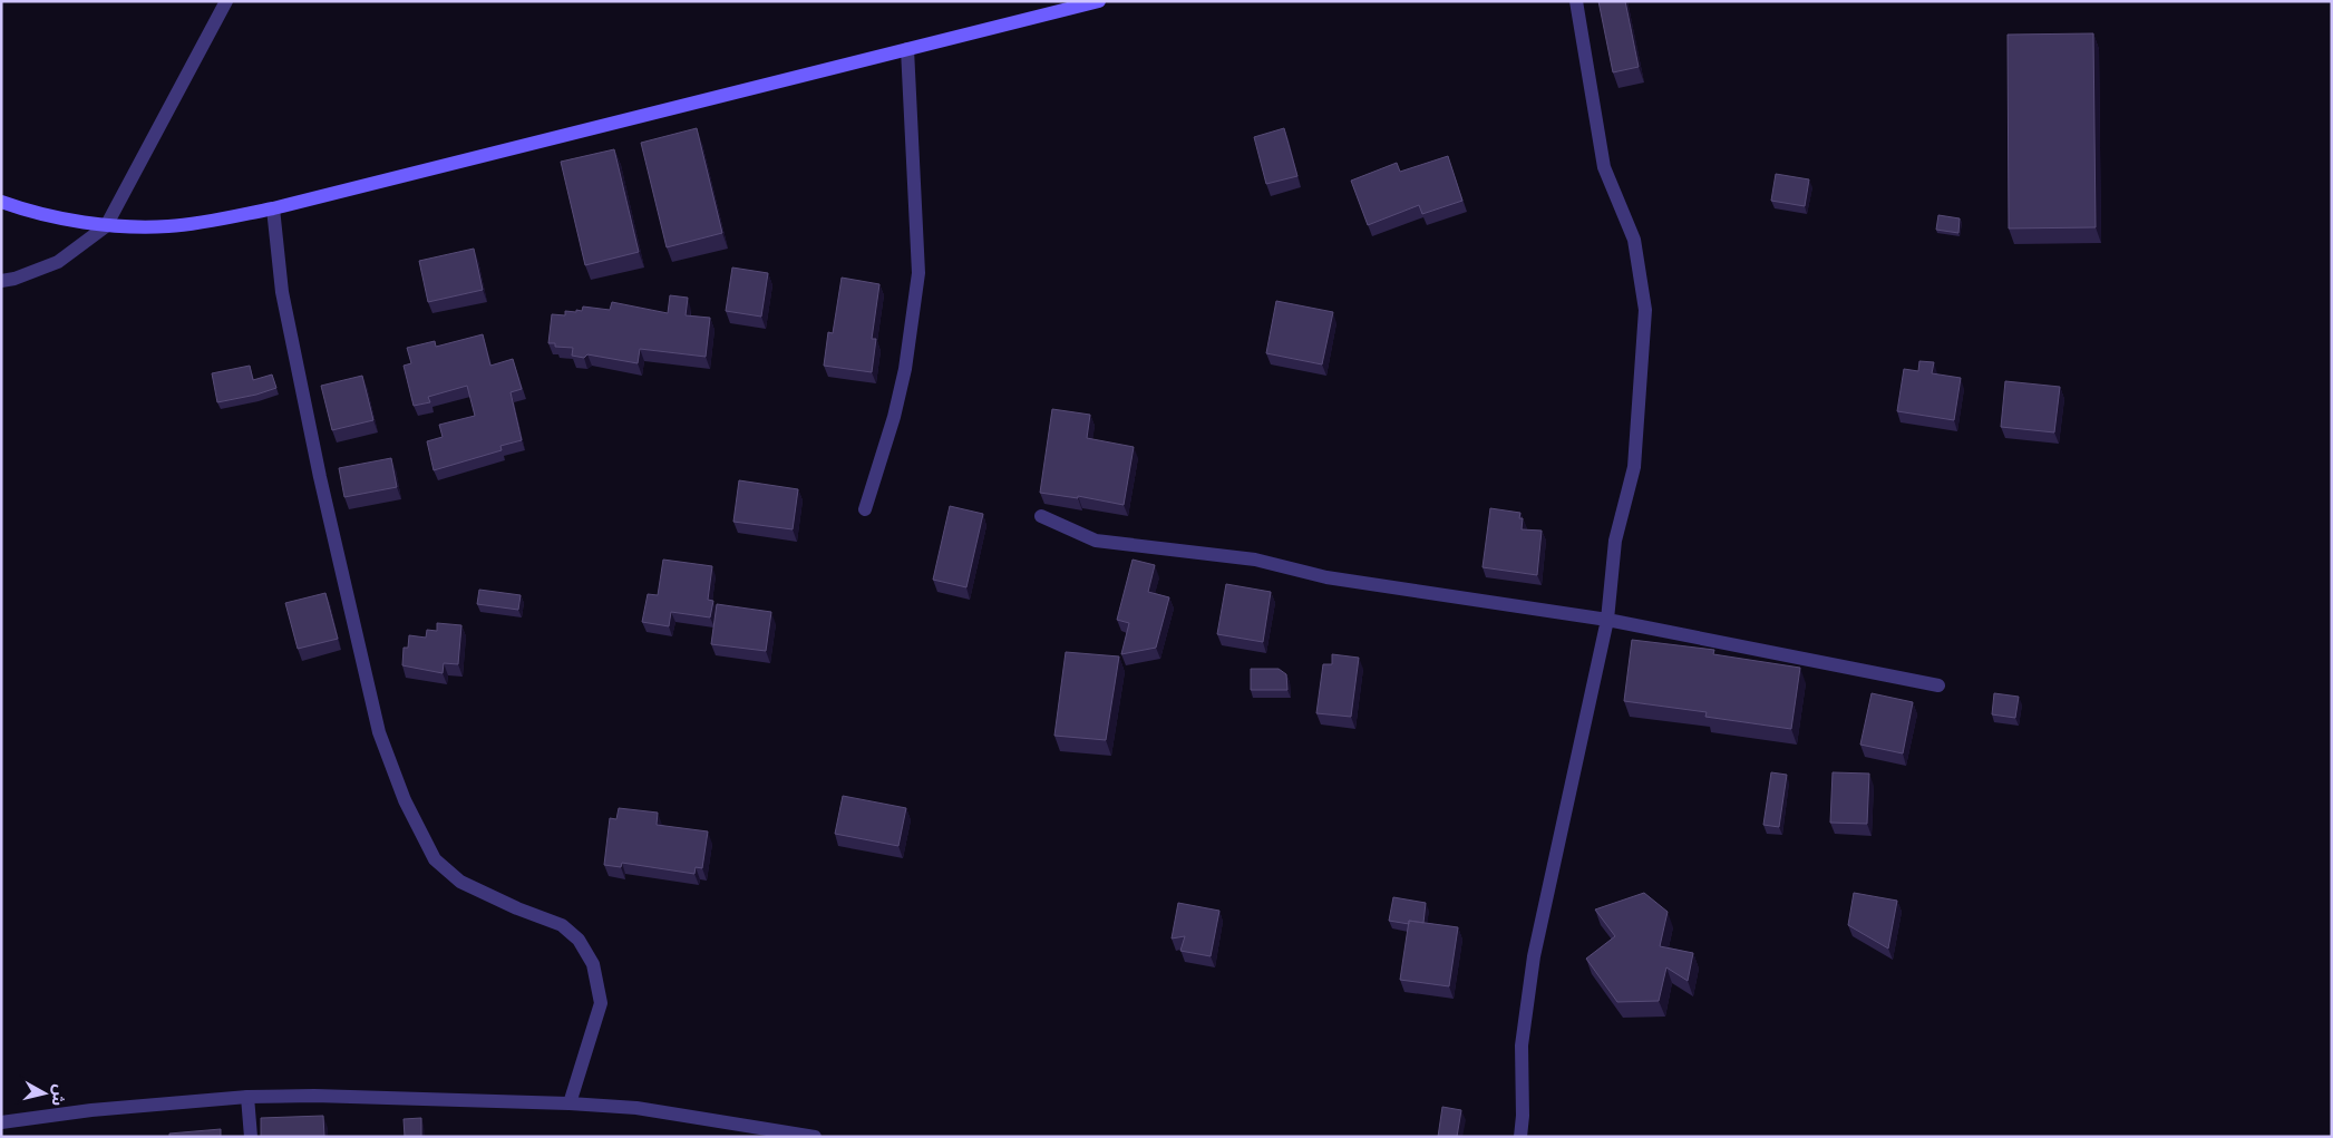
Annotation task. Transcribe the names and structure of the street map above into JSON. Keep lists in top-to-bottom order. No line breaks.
{"north":"right"}
